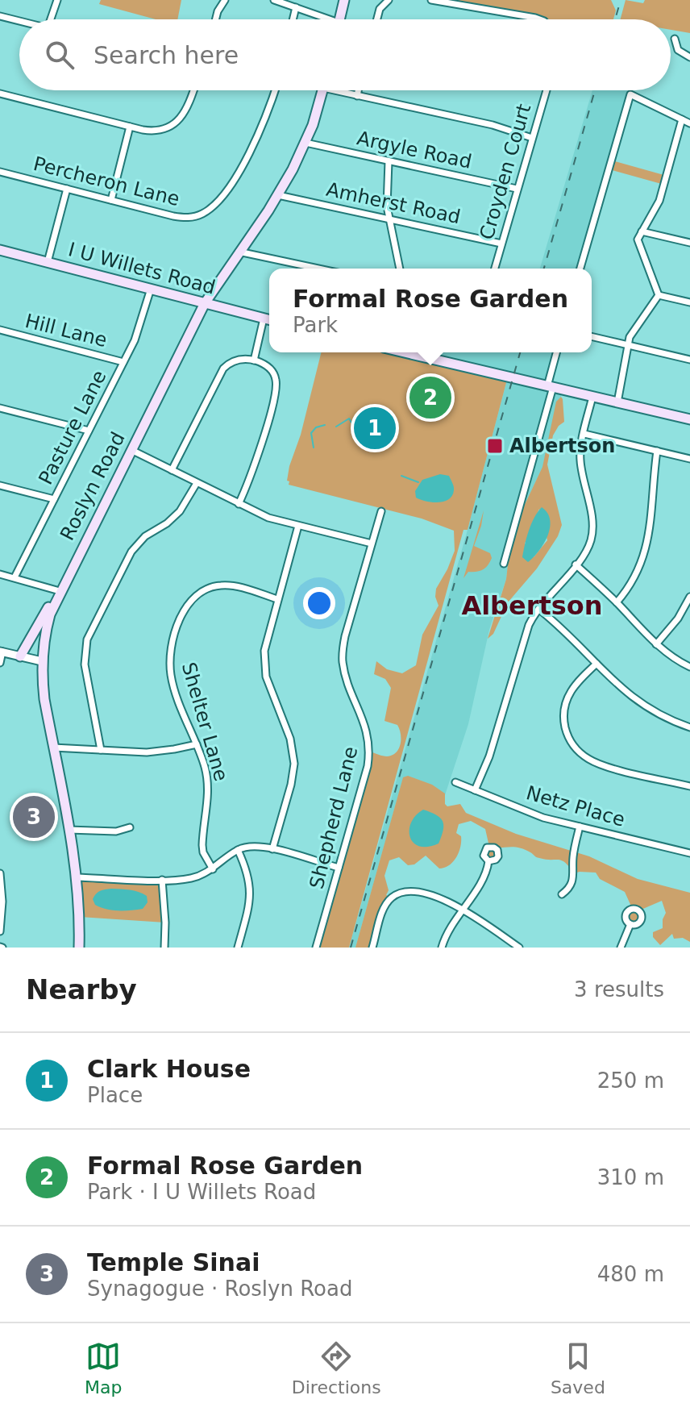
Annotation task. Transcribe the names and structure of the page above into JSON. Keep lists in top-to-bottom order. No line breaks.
{"streets":{"main road":["I U Willets Road","Roslyn Road"],"street":["Argyle Road","Croyden Court","Percheron Lane","Amherst Road","Hill Lane","Pasture Lane","Shelter Lane","Netz Place","Shepherd Lane"]},"crossings":[["Argyle Road","Croyden Court"],["Argyle Road","Roslyn Road"],["Croyden Court","Amherst Road"],["Amherst Road","Roslyn Road"],["I U Willets Road","Pasture Lane"],["I U Willets Road","Roslyn Road"],["Hill Lane","Pasture Lane"]],"districts":["Albertson"],"places":{"transit":["Albertson"]},"page":{"search":"Search here","popup":["Formal Rose Garden","Park"],"pins":["2","1","3"],"heading":["Nearby","3 results"],"list":[{"mark":"1","name":"Clark House","note":"Place","value":"250 m"},{"mark":"2","name":"Formal Rose Garden","note":"Park · I U Willets Road","value":"310 m"},{"mark":"3","name":"Temple Sinai","note":"Synagogue · Roslyn Road","value":"480 m"}],"nav":["Map","Directions","Saved"]}}
